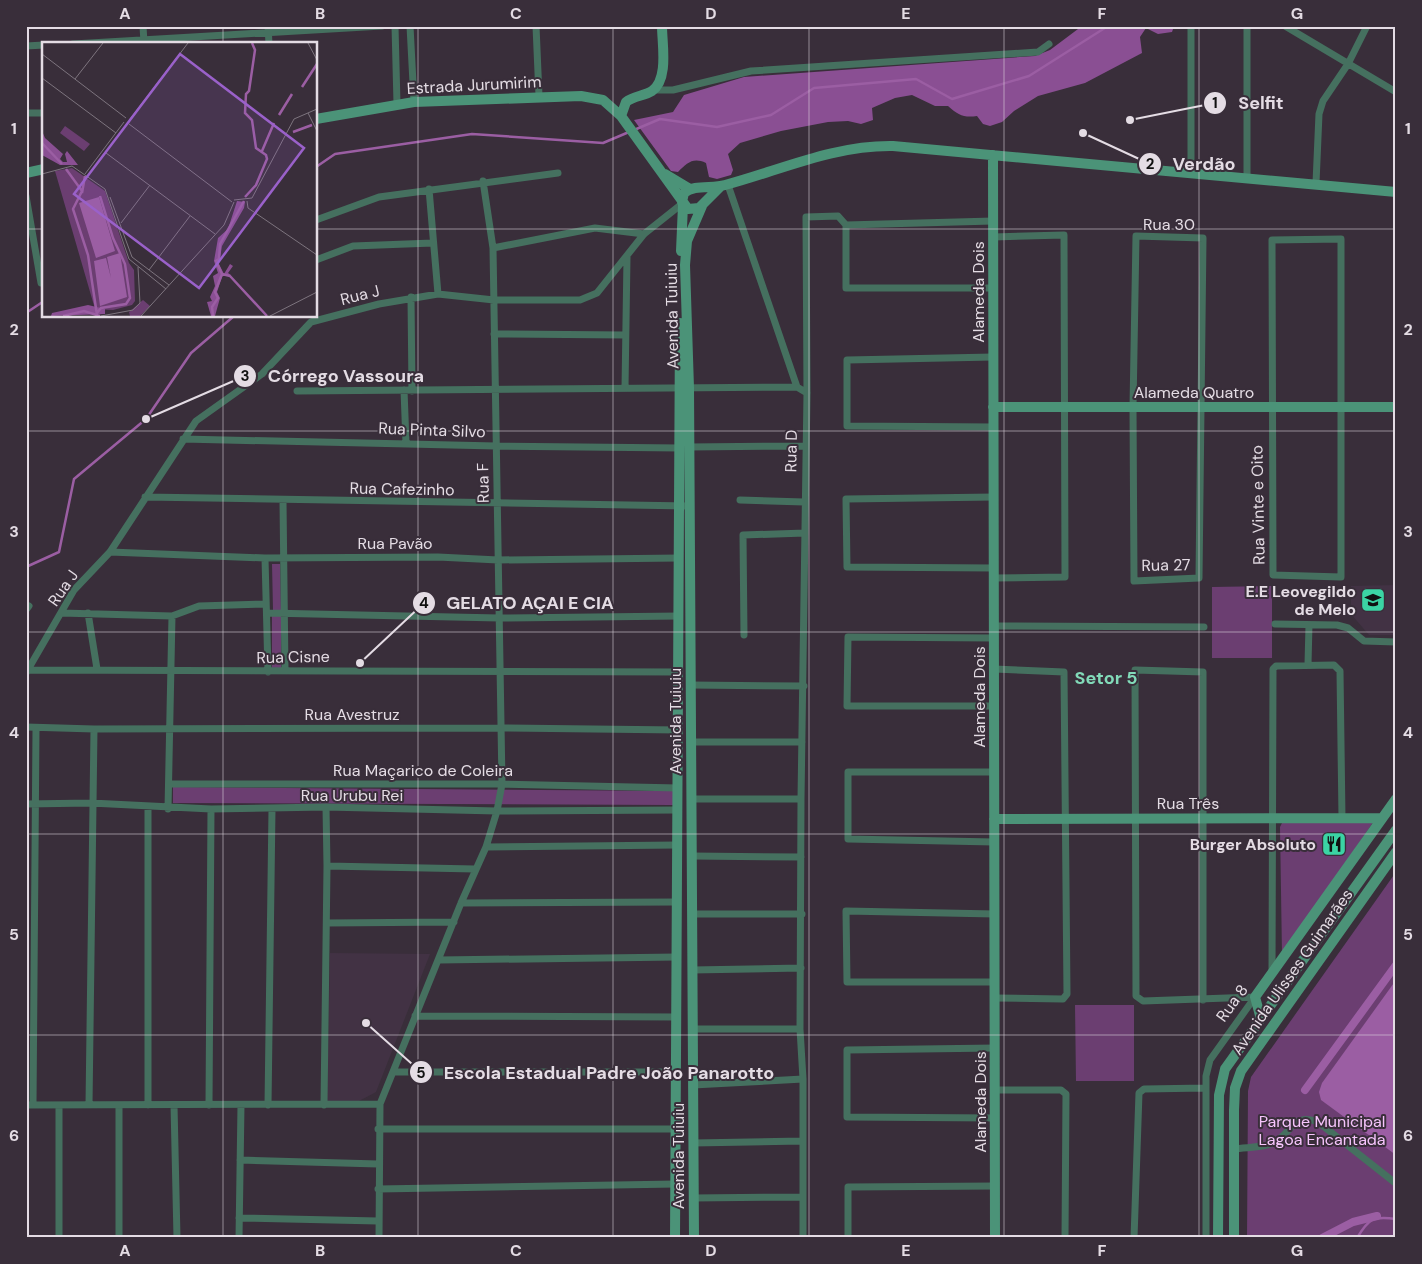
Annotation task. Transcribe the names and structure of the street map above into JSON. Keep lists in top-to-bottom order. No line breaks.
{"streets":{"main road":["Estrada Jurumirim","Alameda Dois","Avenida Tuiuiu","Alameda Quatro","Rua Três","Avenida Ulisses Guimarães","Rua 8"],"street":["Rua 30","Rua J","Rua Pinta Silvo","Rua D","Rua F","Rua Cafezinho","Rua Vinte e Oito","Rua Pavão","Rua 27","Rua Cisne","Rua Avestruz","Rua Maçarico de Coleira","Rua Urubu Rei"]},"crossings":[["Estrada Jurumirim","Rua J"],["Estrada Jurumirim","Avenida Tuiuiu"],["Rua 30","Alameda Quatro"],["Rua 30","Rua 27"],["Alameda Dois","Alameda Quatro"],["Alameda Dois","Rua Três"],["Rua J","Avenida Tuiuiu"],["Rua J","Rua Pinta Silvo"],["Rua J","Rua F"],["Rua J","Rua Cafezinho"],["Rua J","Rua Pavão"],["Rua J","Rua Cisne"],["Avenida Tuiuiu","Rua Pinta Silvo"],["Avenida Tuiuiu","Rua Cafezinho"],["Avenida Tuiuiu","Rua Pavão"],["Avenida Tuiuiu","Rua Cisne"],["Avenida Tuiuiu","Rua Avestruz"],["Avenida Tuiuiu","Rua Maçarico de Coleira"],["Avenida Tuiuiu","Rua Urubu Rei"],["Alameda Quatro","Rua Vinte e Oito"],["Alameda Quatro","Rua 27"],["Rua Pinta Silvo","Rua D"],["Rua Pinta Silvo","Rua F"],["Rua F","Rua Cafezinho"],["Rua F","Rua Pavão"],["Rua F","Rua Cisne"],["Rua F","Rua Avestruz"],["Rua F","Rua Maçarico de Coleira"],["Rua F","Rua Urubu Rei"],["Rua Três","Rua 8"]],"districts":["Setor 5"],"parks":["Parque Municipal Lagoa Encantada"],"places":{"other":["Selfit","Verdão","Córrego Vassoura","GELATO AÇAI E CIA","Escola Estadual Padre João Panarotto"],"school or university":["E.E Leovegildo de Melo"],"restaurant":["Burger Absoluto"]},"grid":{"columns":["A","B","C","D","E","F","G"],"rows":["1","2","3","4","5","6"]}}
